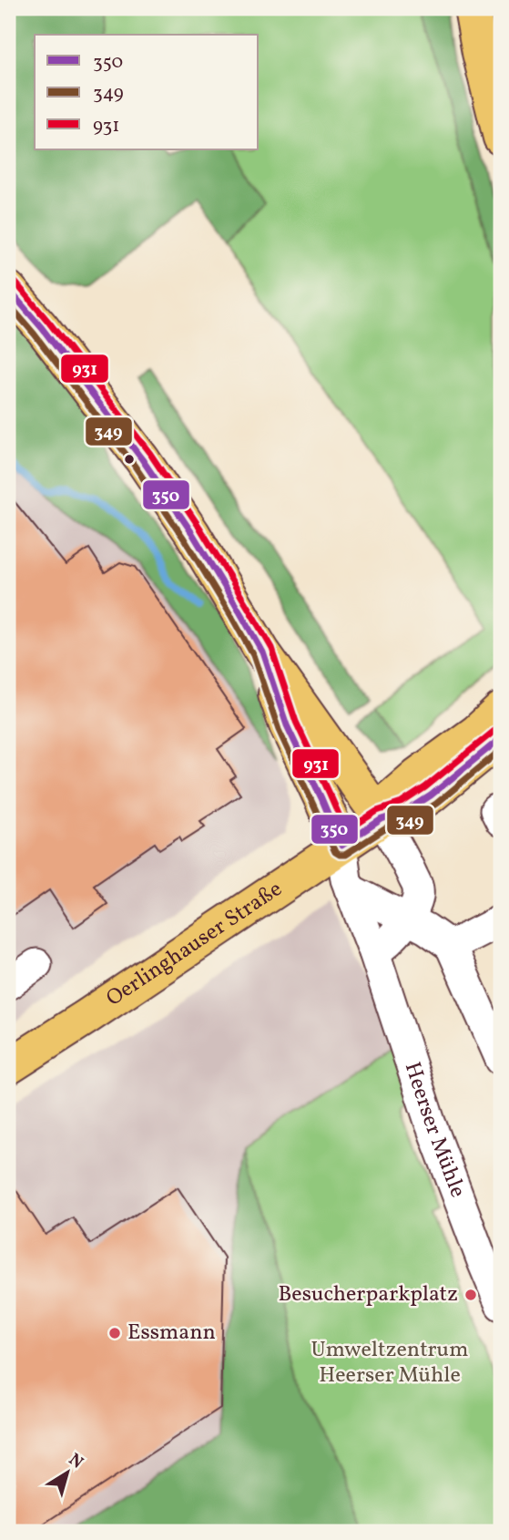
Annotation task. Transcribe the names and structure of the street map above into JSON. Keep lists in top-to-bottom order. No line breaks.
{"streets":{"main road":["Oerlinghauser Straße"],"street":["Heerser Mühle"]},"crossings":[["Oerlinghauser Straße","Heerser Mühle"]],"parks":["Umweltzentrum Heerser Mühle"],"places":["Besucherparkplatz","Essmann"],"lines":["transit line 931","transit line 350","transit line 349"],"legend":["350","349","931"],"north":"top right"}
